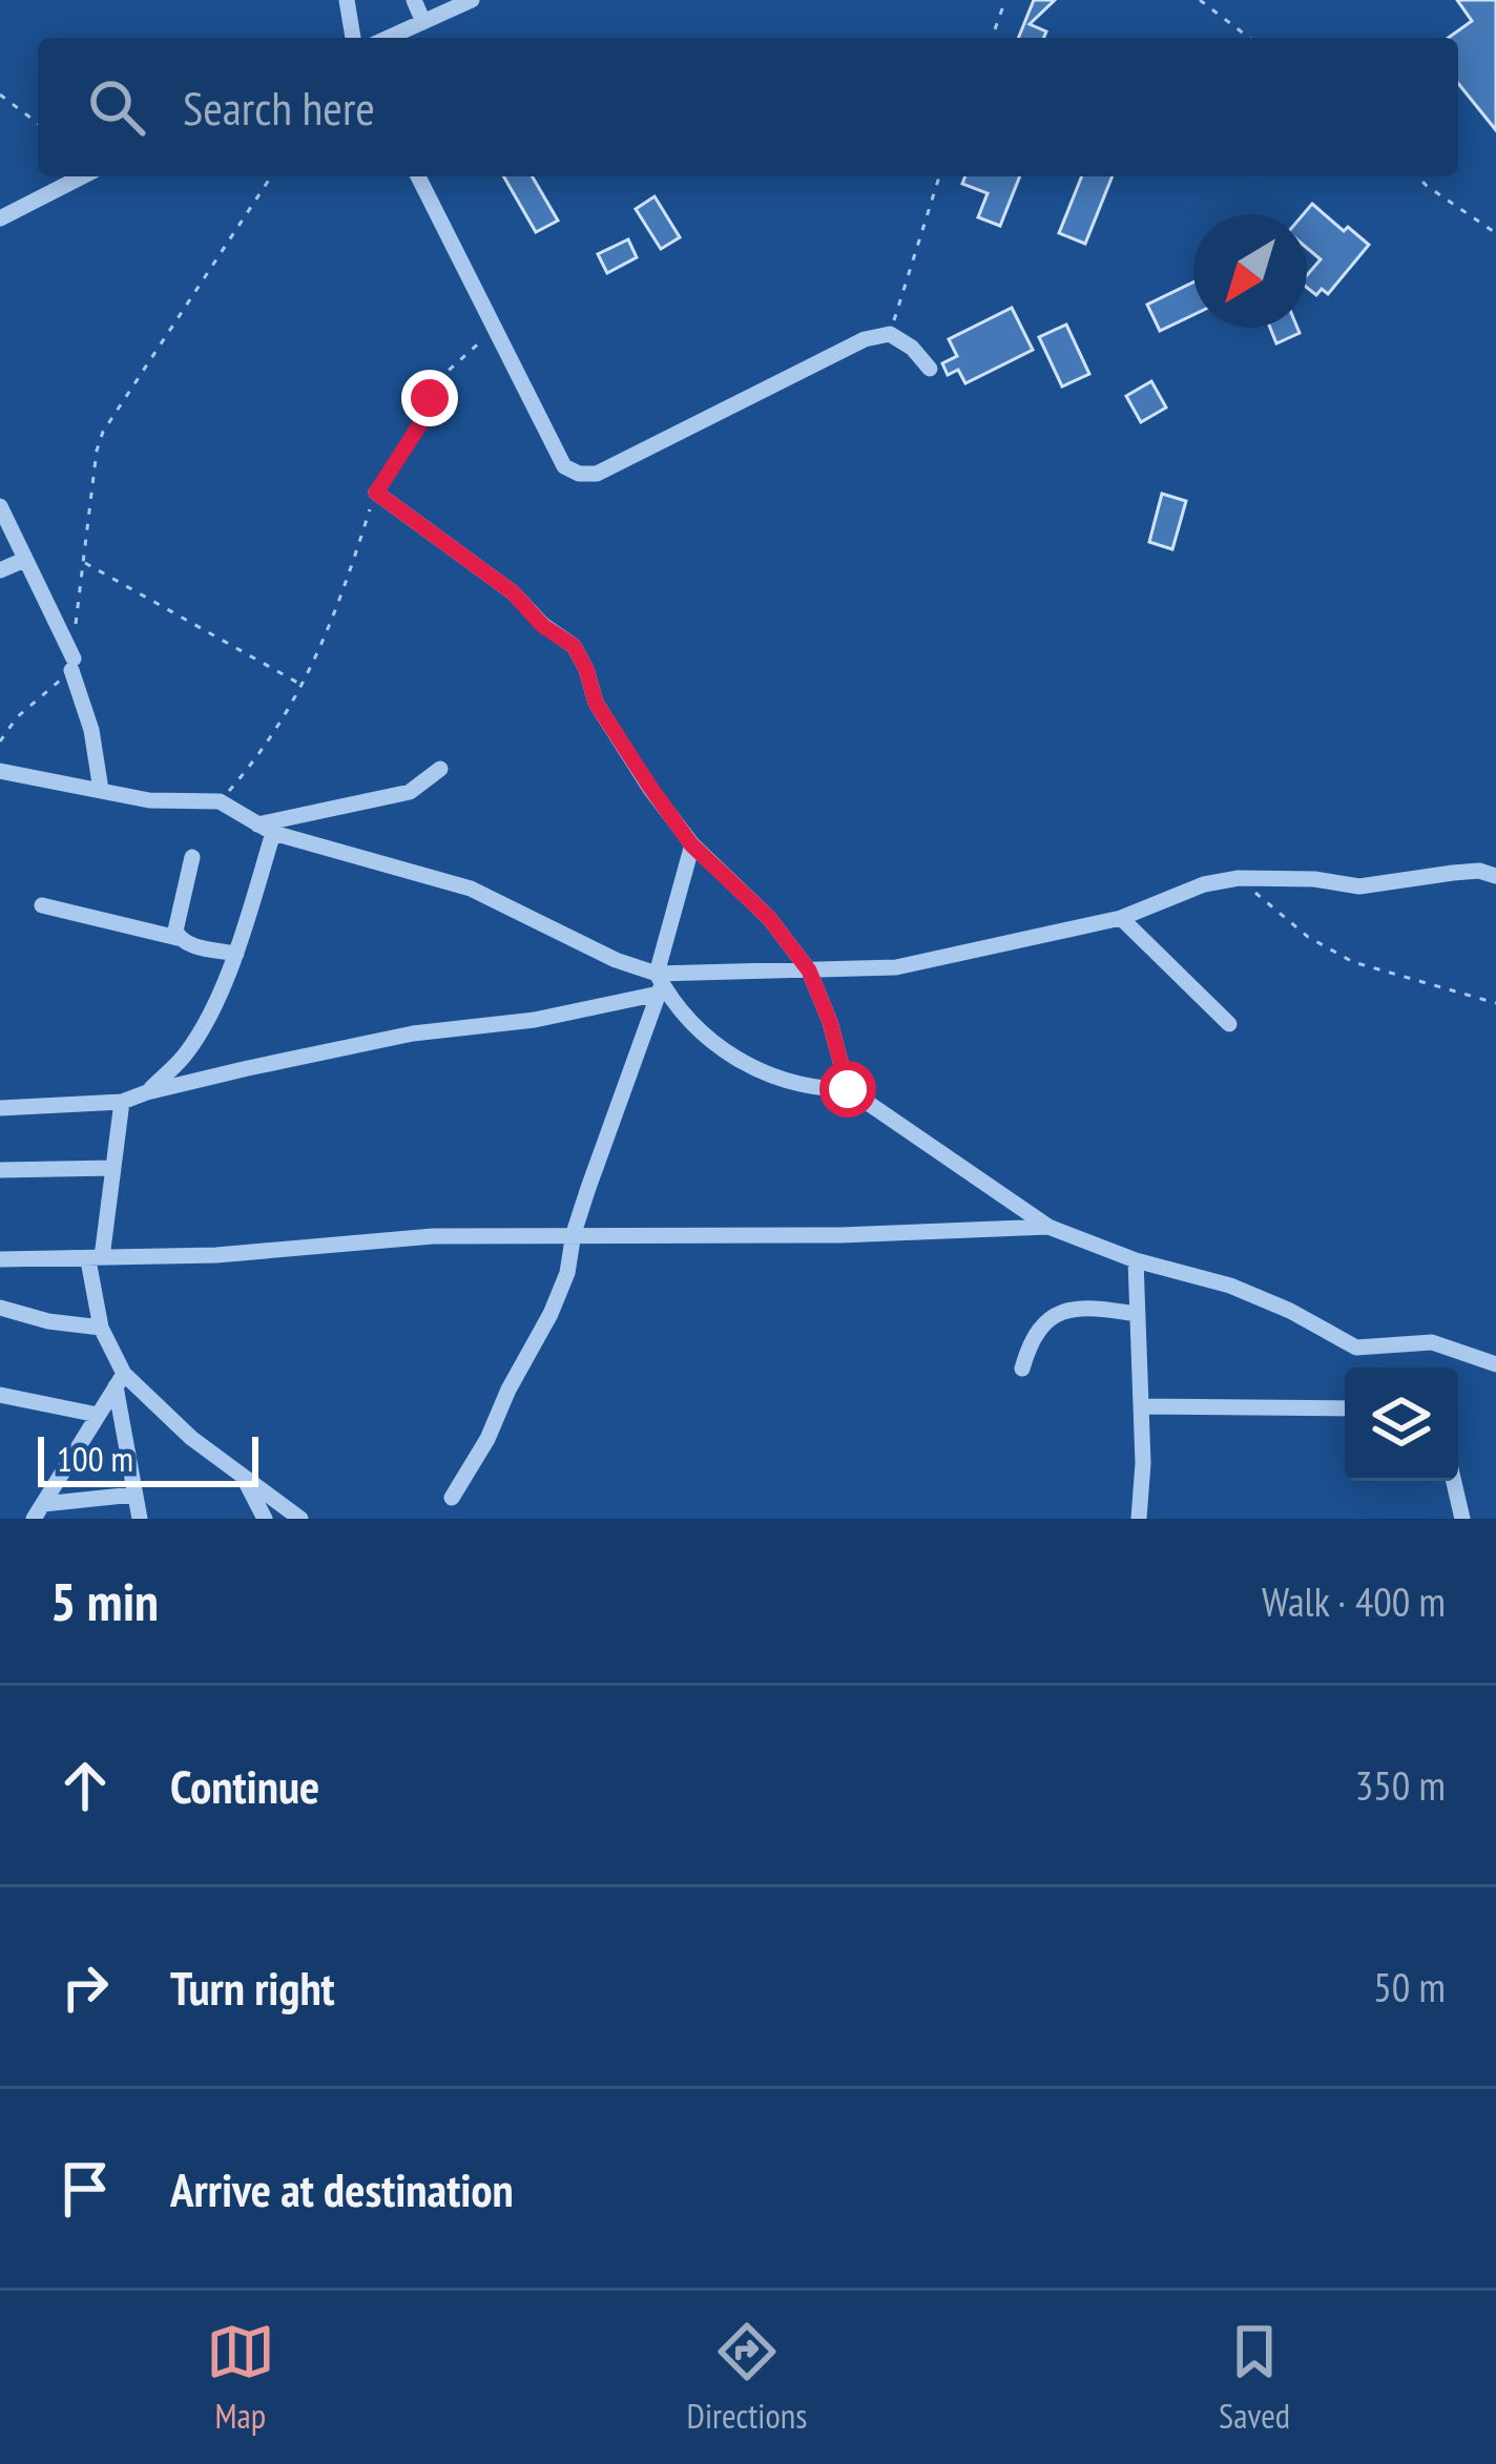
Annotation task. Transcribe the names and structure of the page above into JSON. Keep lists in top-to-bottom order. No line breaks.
{"scale_bar":"100 m","north":"bottom left","page":{"search":"Search here","scale":"100 m","heading":["5 min","Walk · 400 m"],"list":[["Continue","350 m"],["Turn right","50 m"],"Arrive at destination"],"nav":["Map","Directions","Saved"]}}
